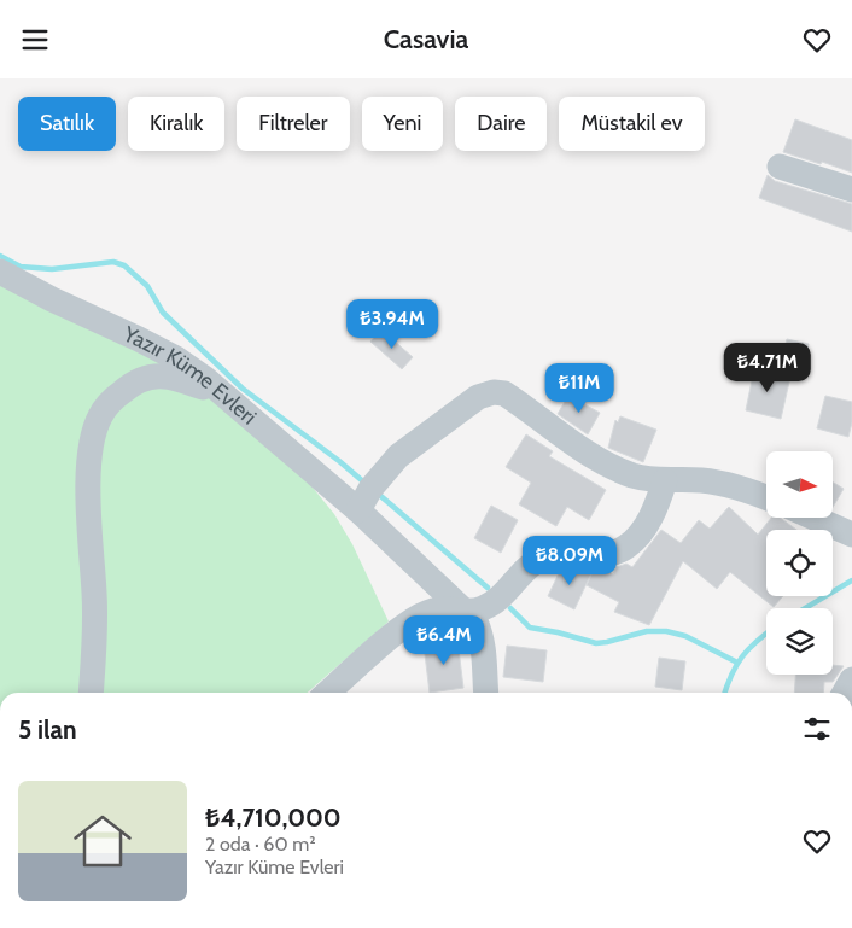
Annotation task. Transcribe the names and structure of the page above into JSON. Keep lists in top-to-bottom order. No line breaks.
{"streets":{"street":["Yazır Küme Evleri"]},"north":"right","page":{"header":"Casavia","chip":["Satılık","Kiralık","Filtreler","Yeni","Daire","Müstakil ev"],"price":["₺3.94M","₺4.71M","₺11M","₺8.09M","₺6.4M"],"heading":"5 ilan","list":[{"name":"₺4,710,000","note":"2 oda · 60 m² · Yazır Küme Evleri"}]}}
